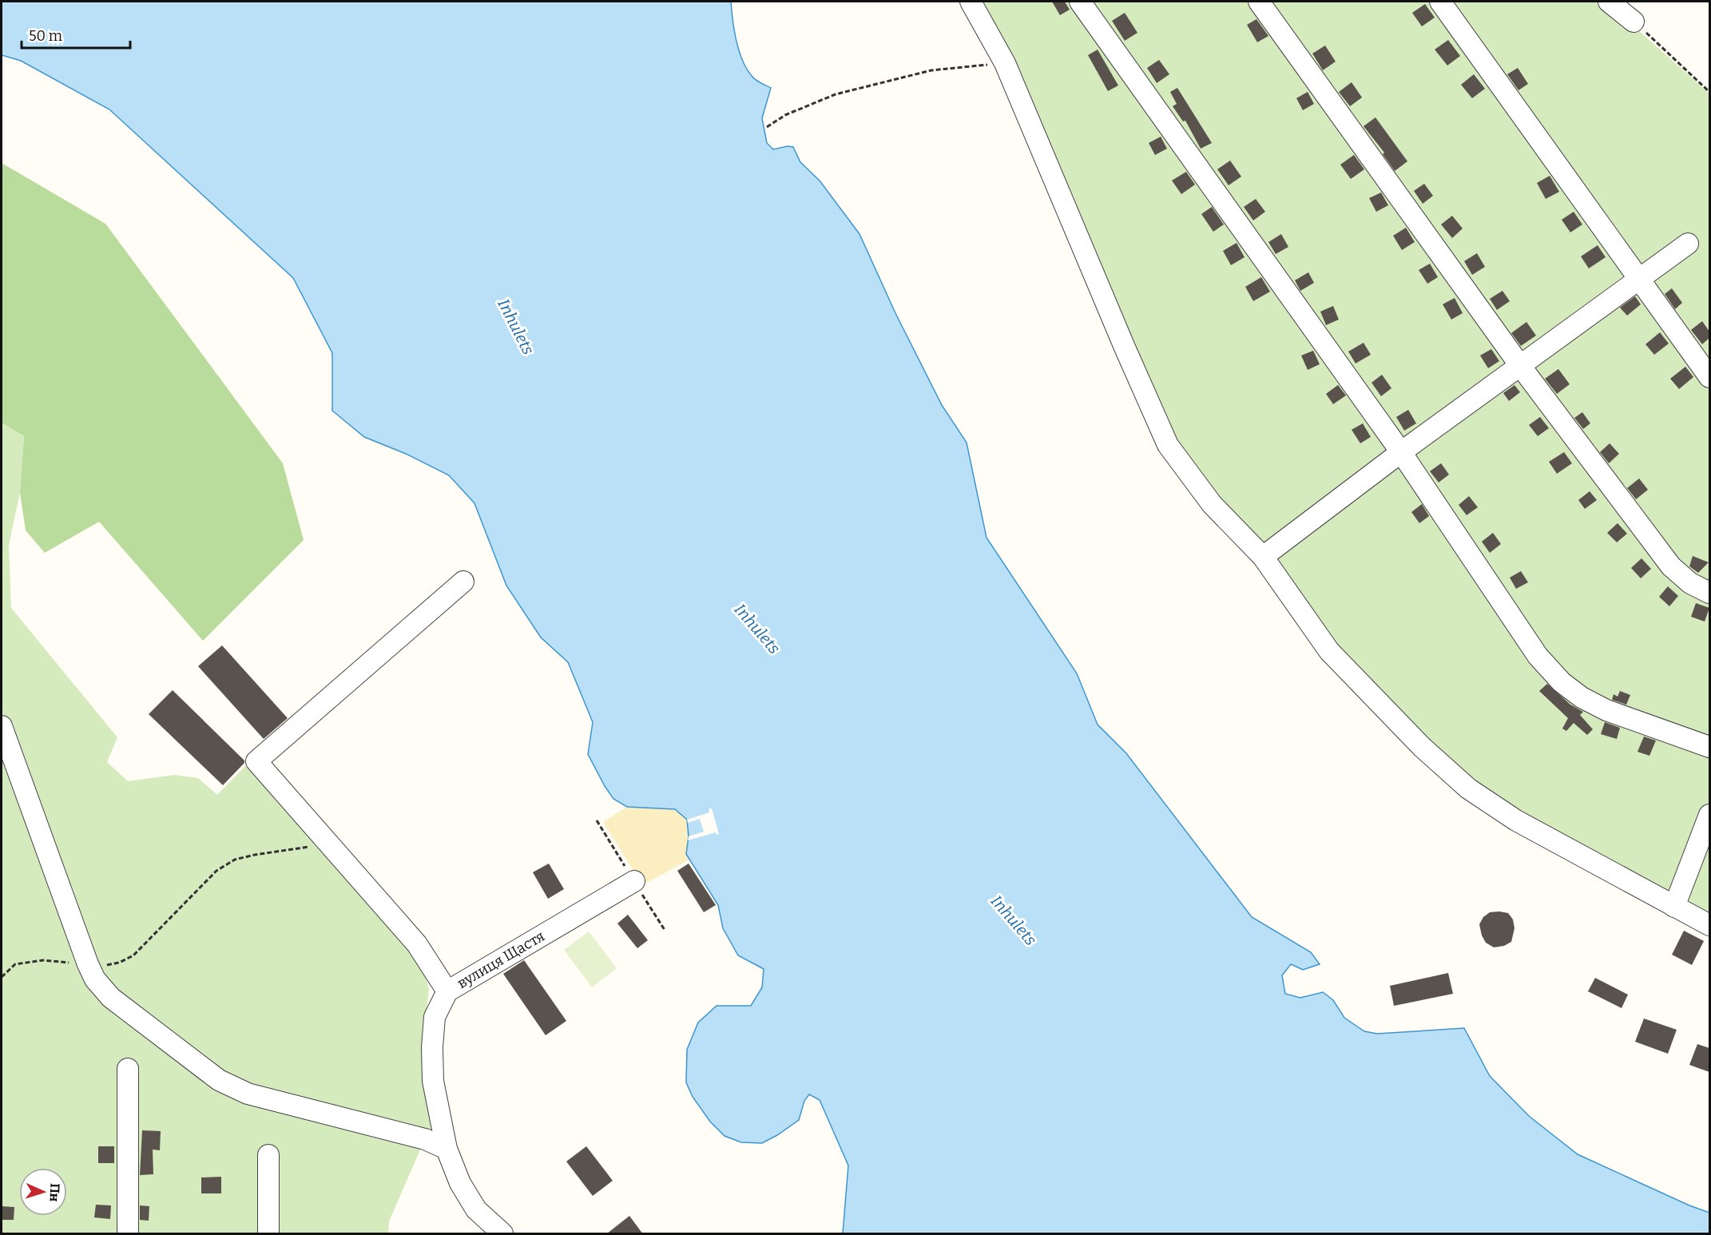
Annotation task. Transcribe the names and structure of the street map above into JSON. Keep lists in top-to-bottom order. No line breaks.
{"streets":{"street":["вулиця Щастя"]},"water":["Inhulets"],"scale_bar":"50 m","north":"right"}
